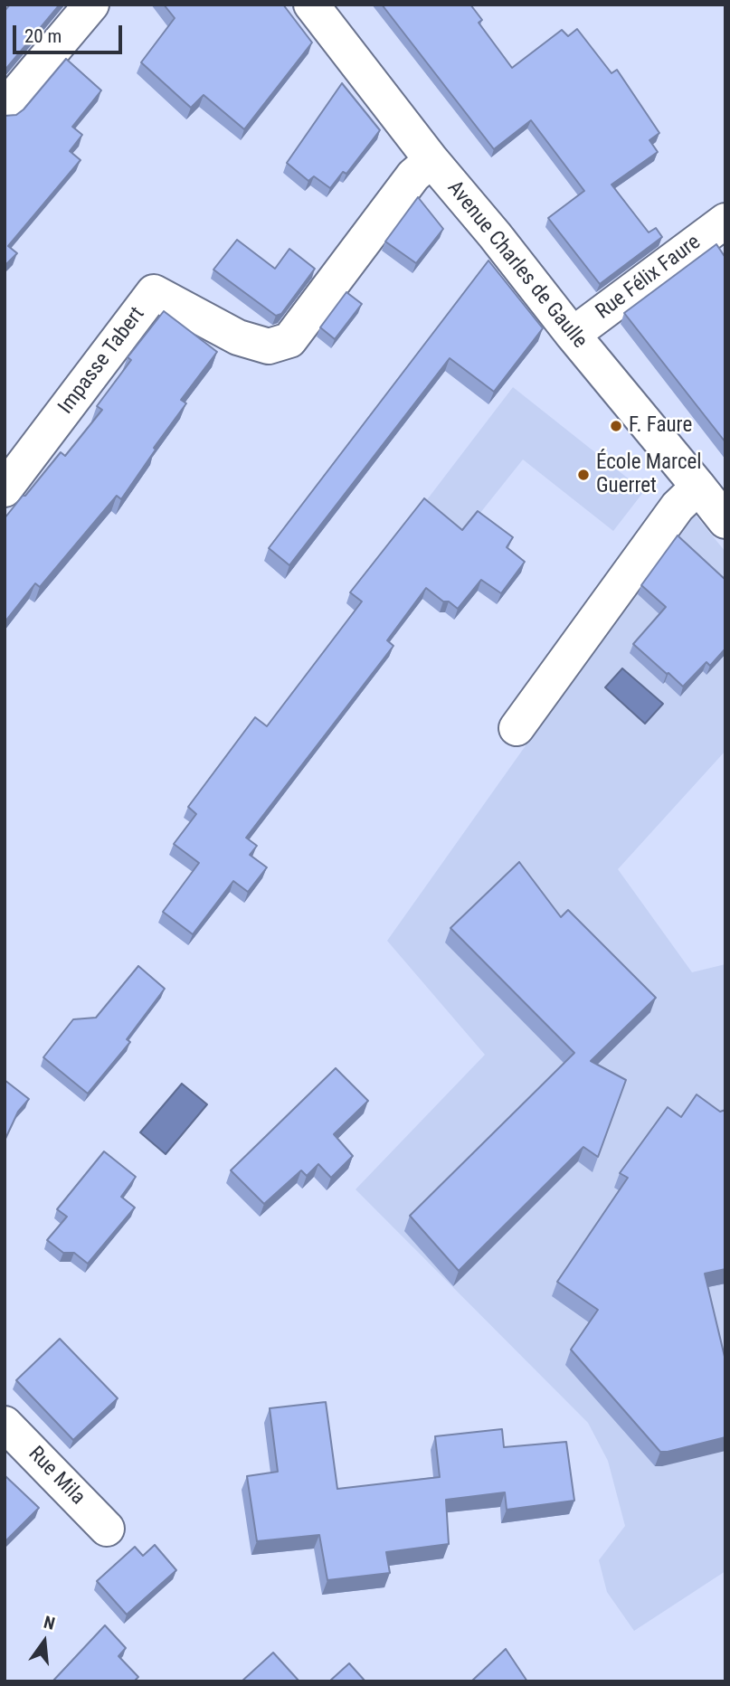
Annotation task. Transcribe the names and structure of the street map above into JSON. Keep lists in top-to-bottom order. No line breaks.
{"streets":{"street":["Avenue Charles de Gaulle","Rue Félix Faure","Impasse Tabert","Rue Mila"]},"crossings":[["Avenue Charles de Gaulle","Rue Félix Faure"],["Avenue Charles de Gaulle","Impasse Tabert"]],"places":["F. Faure","École Marcel Guerret"],"scale_bar":"20 m","north":"top"}
